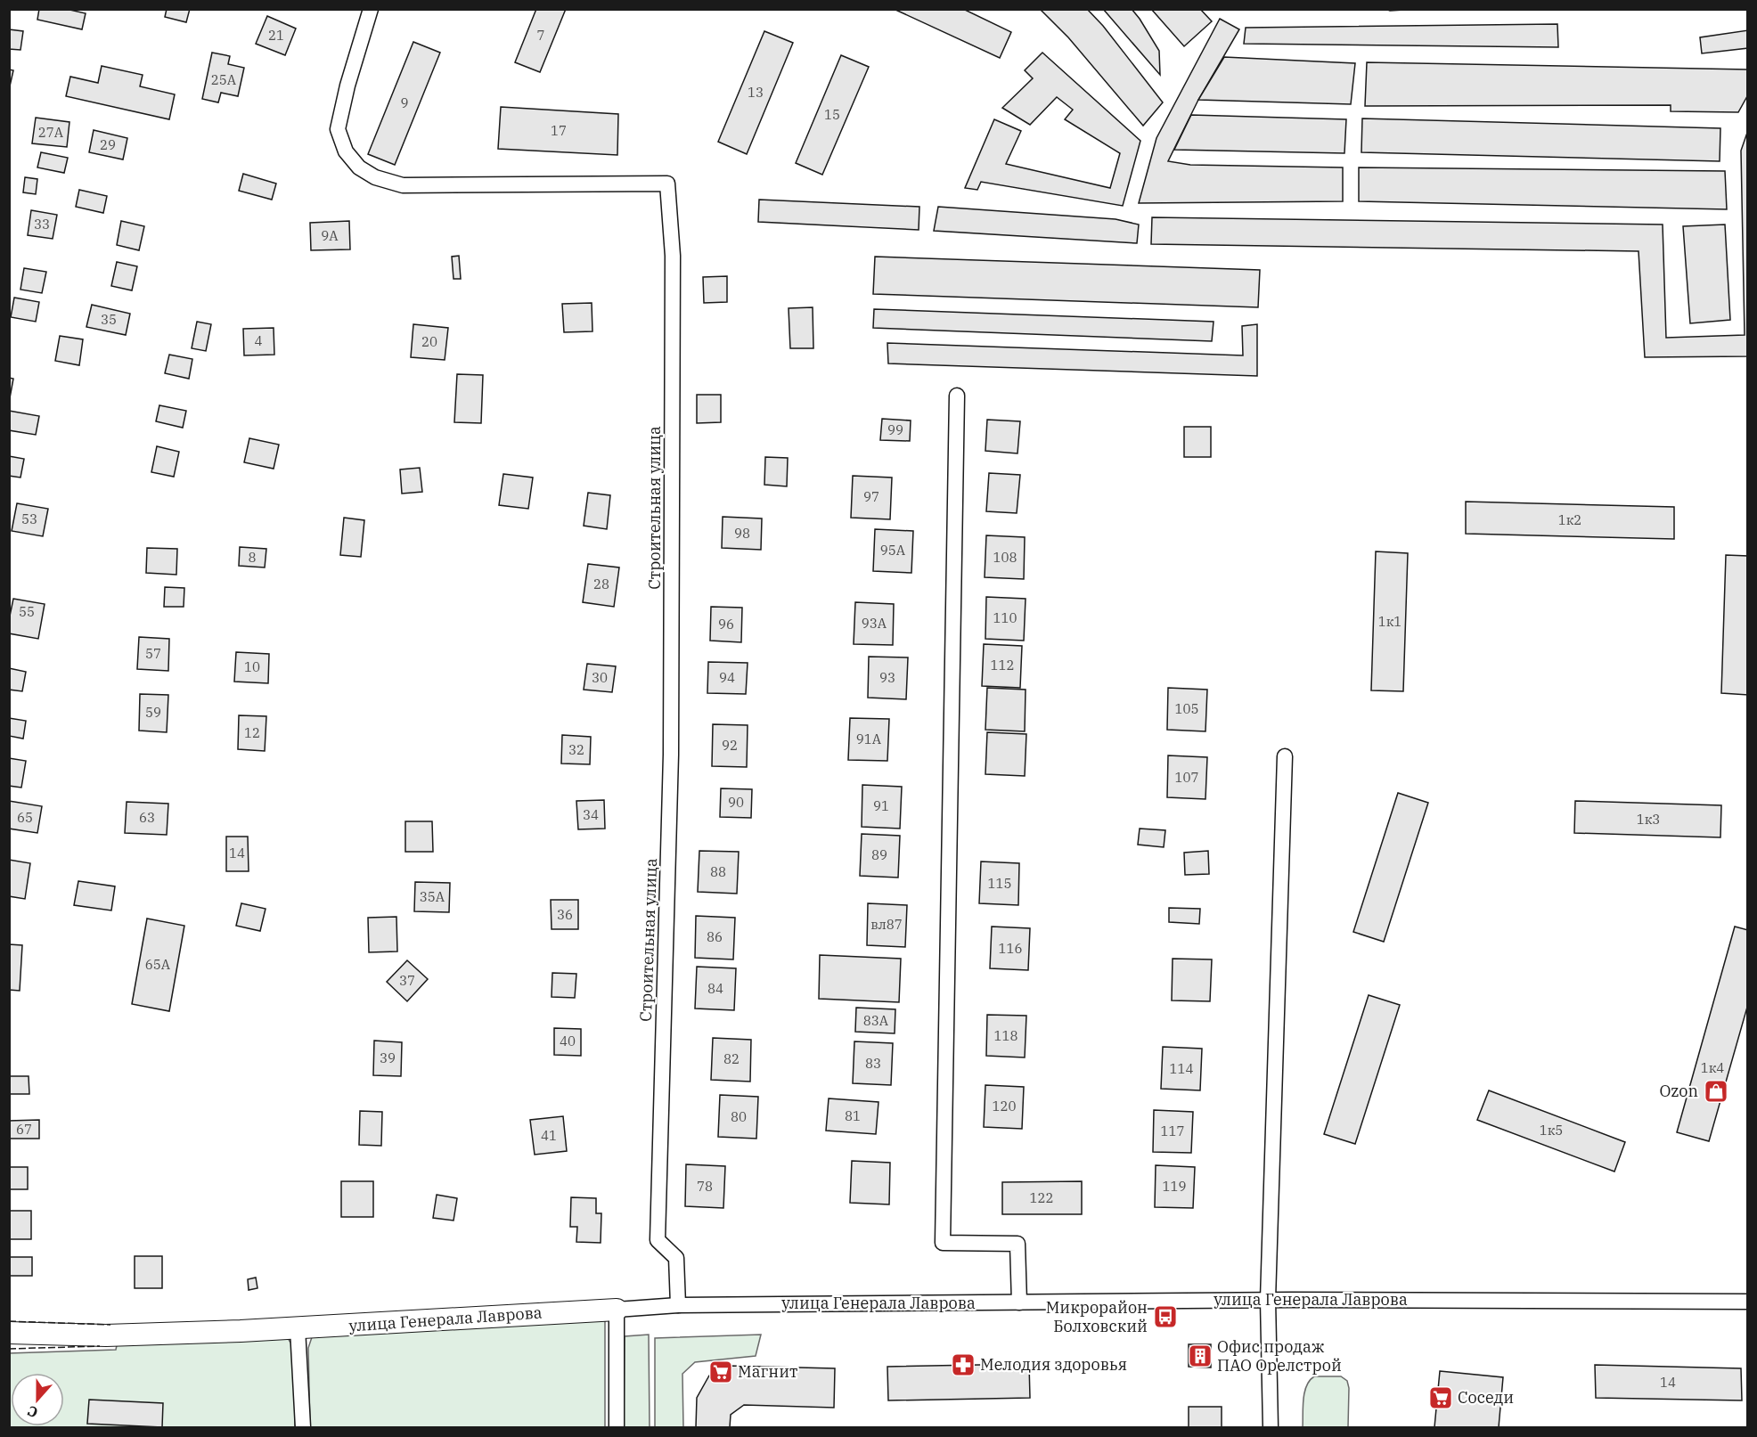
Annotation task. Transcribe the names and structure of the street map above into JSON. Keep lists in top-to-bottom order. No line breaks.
{"streets":{"street":["Строительная улица","улица Генерала Лаврова"]},"crossings":[["Строительная улица","улица Генерала Лаврова"]],"places":{"shop":["Ozon"],"bus stop":["Микрорайон Болховский"],"building":["Офис продаж ПАО Орелстрой"],"pharmacy":["Мелодия здоровья"],"supermarket":["Магнит","Соседи"]},"house_numbers":["21","7","25А","13","9","15","17","27А","29","33","9А","35","4","20","99","97","53","1к2","98","95А","8","108","28","55","110","1к1","93А","96","57","112","10","30","94","93","105","59","12","91А","92","32","107","90","91","34","65","63","1к3","14","89","88","115","35А","36","вл87","86","116","65А","37","84","83А","118","40","39","82","83","1к4","114","120","81","80","67","1к5","117","41","78","119","122","14"],"north":"bottom"}
